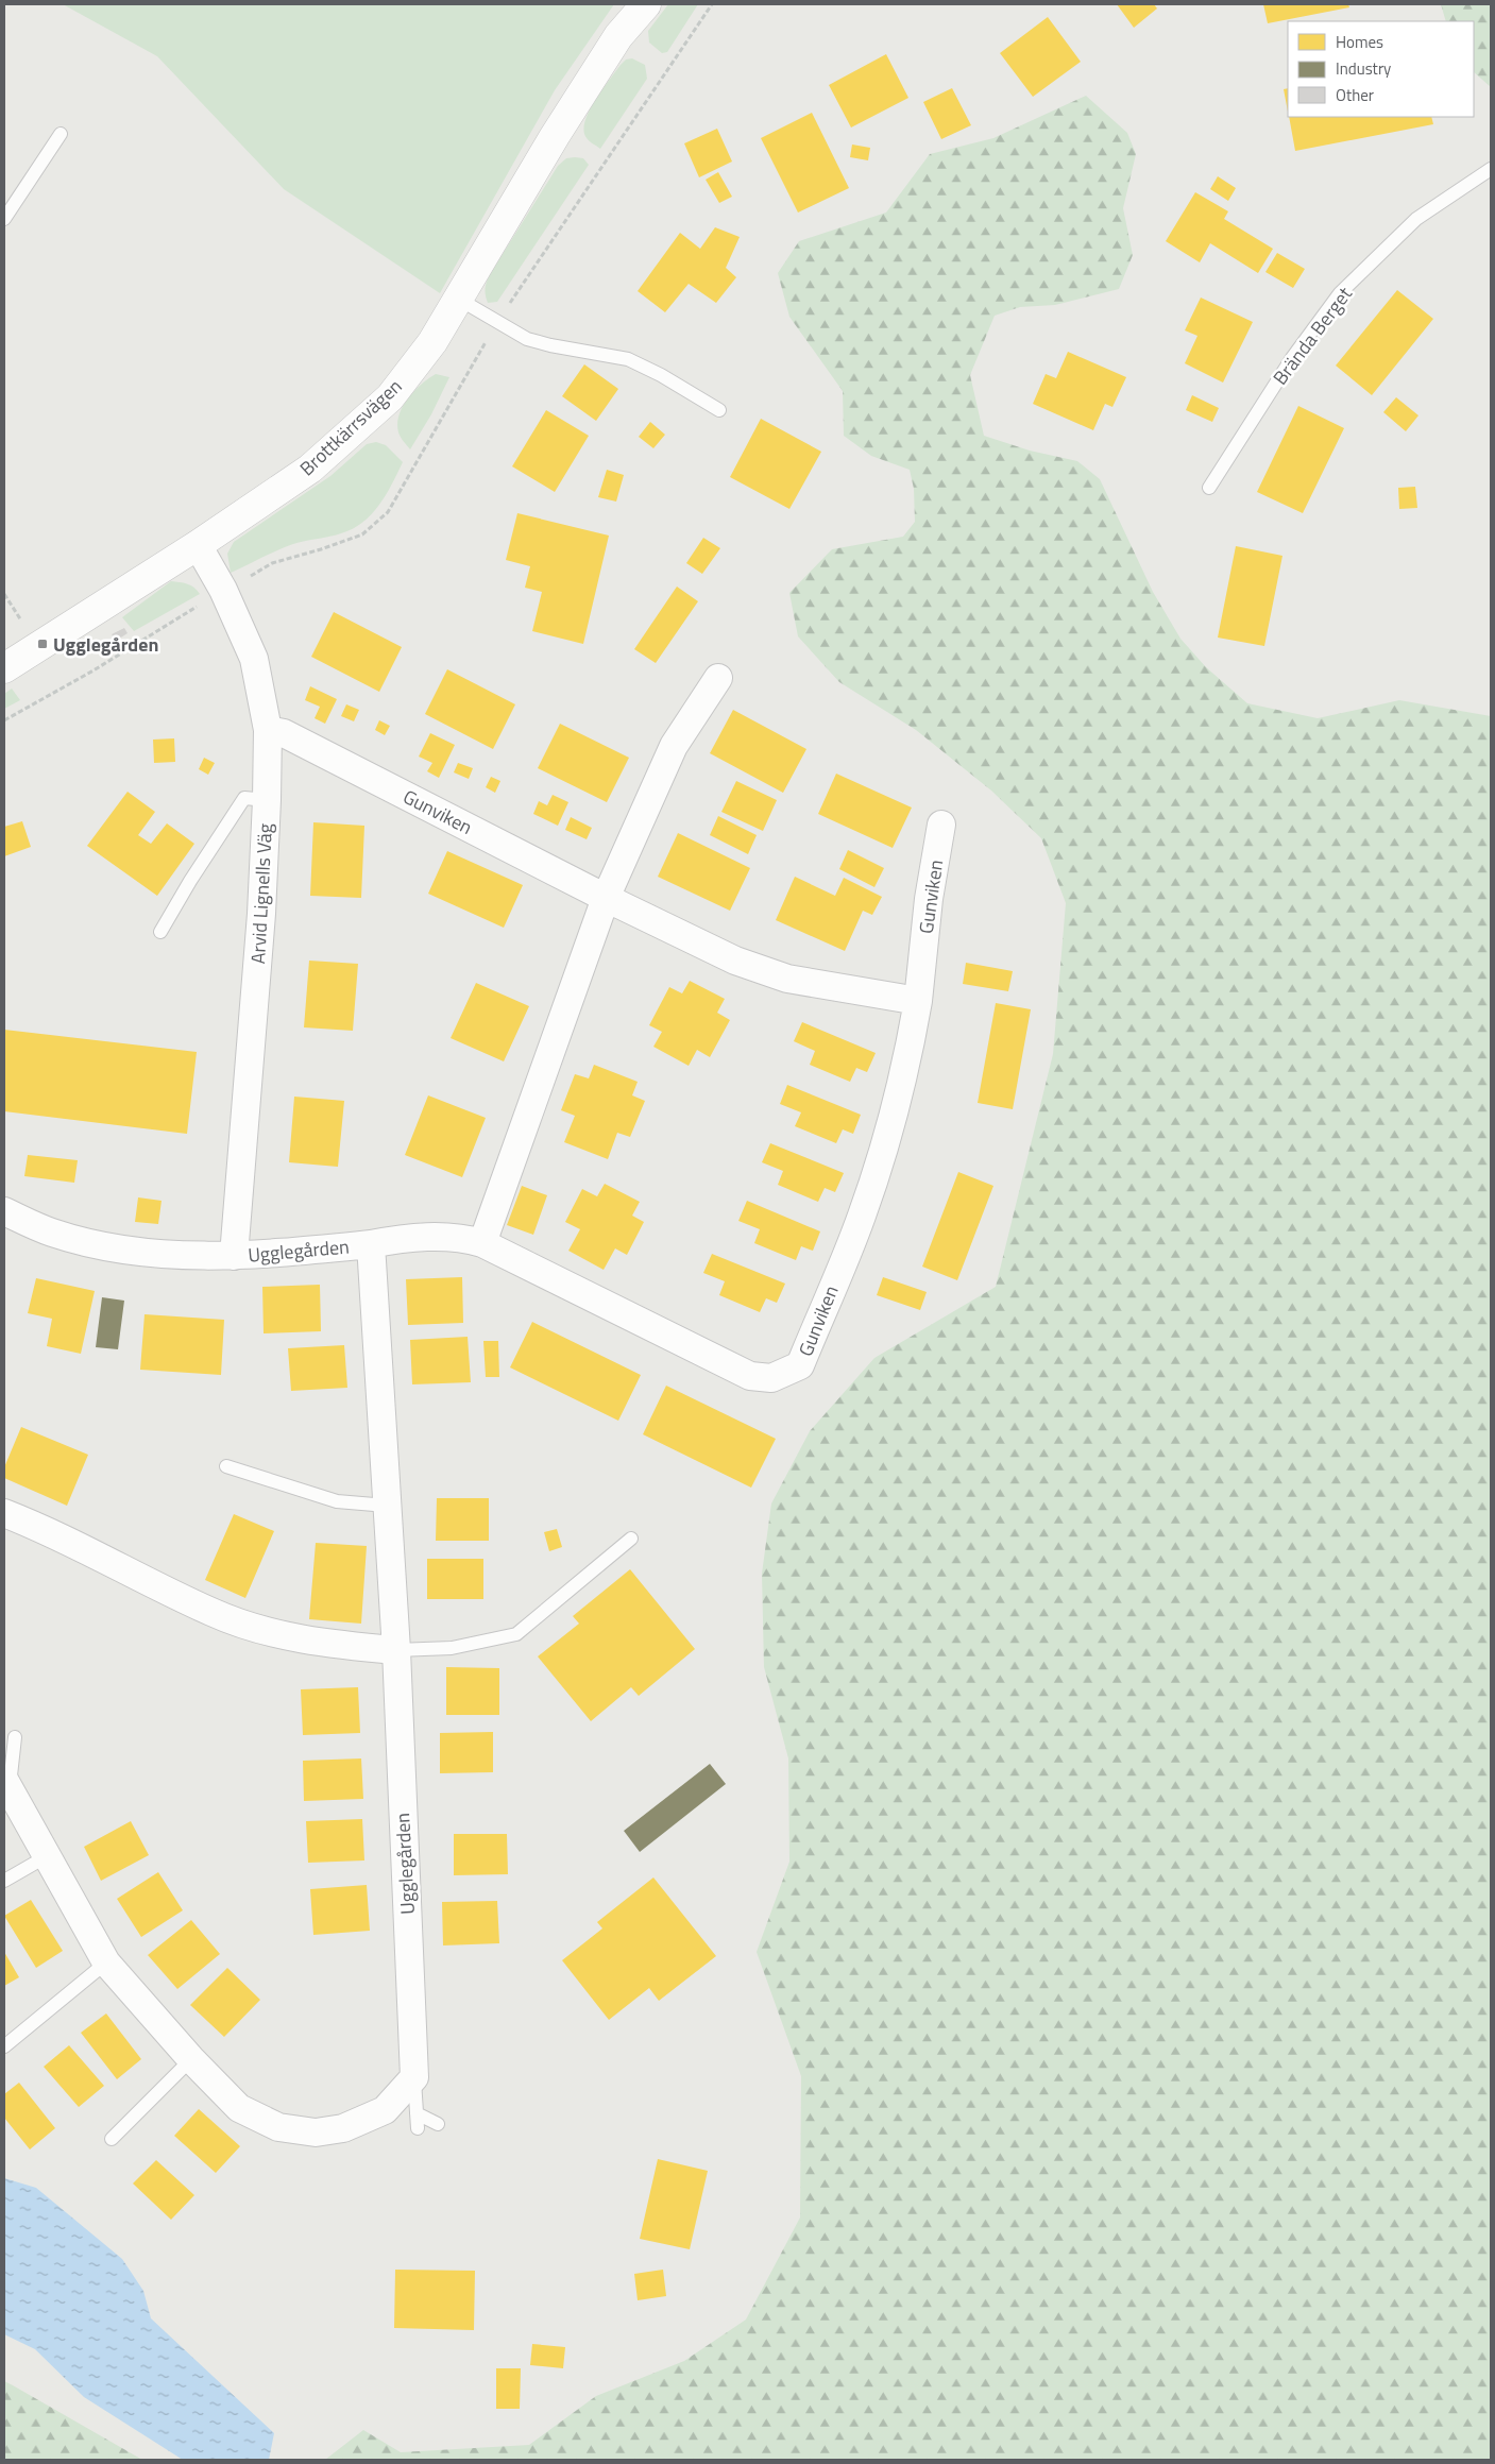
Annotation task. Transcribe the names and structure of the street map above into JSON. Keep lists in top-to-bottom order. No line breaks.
{"streets":{"street":["Brottkärrsvägen","Gunviken","Arvid Lignells Väg","Ugglegården"],"lane":["Brända Berget"]},"crossings":[["Brottkärrsvägen","Arvid Lignells Väg"],["Gunviken","Arvid Lignells Väg"],["Gunviken","Ugglegården"],["Arvid Lignells Väg","Ugglegården"]],"places":{"transit":["Ugglegården"]},"legend":["Homes","Industry","Other"]}
